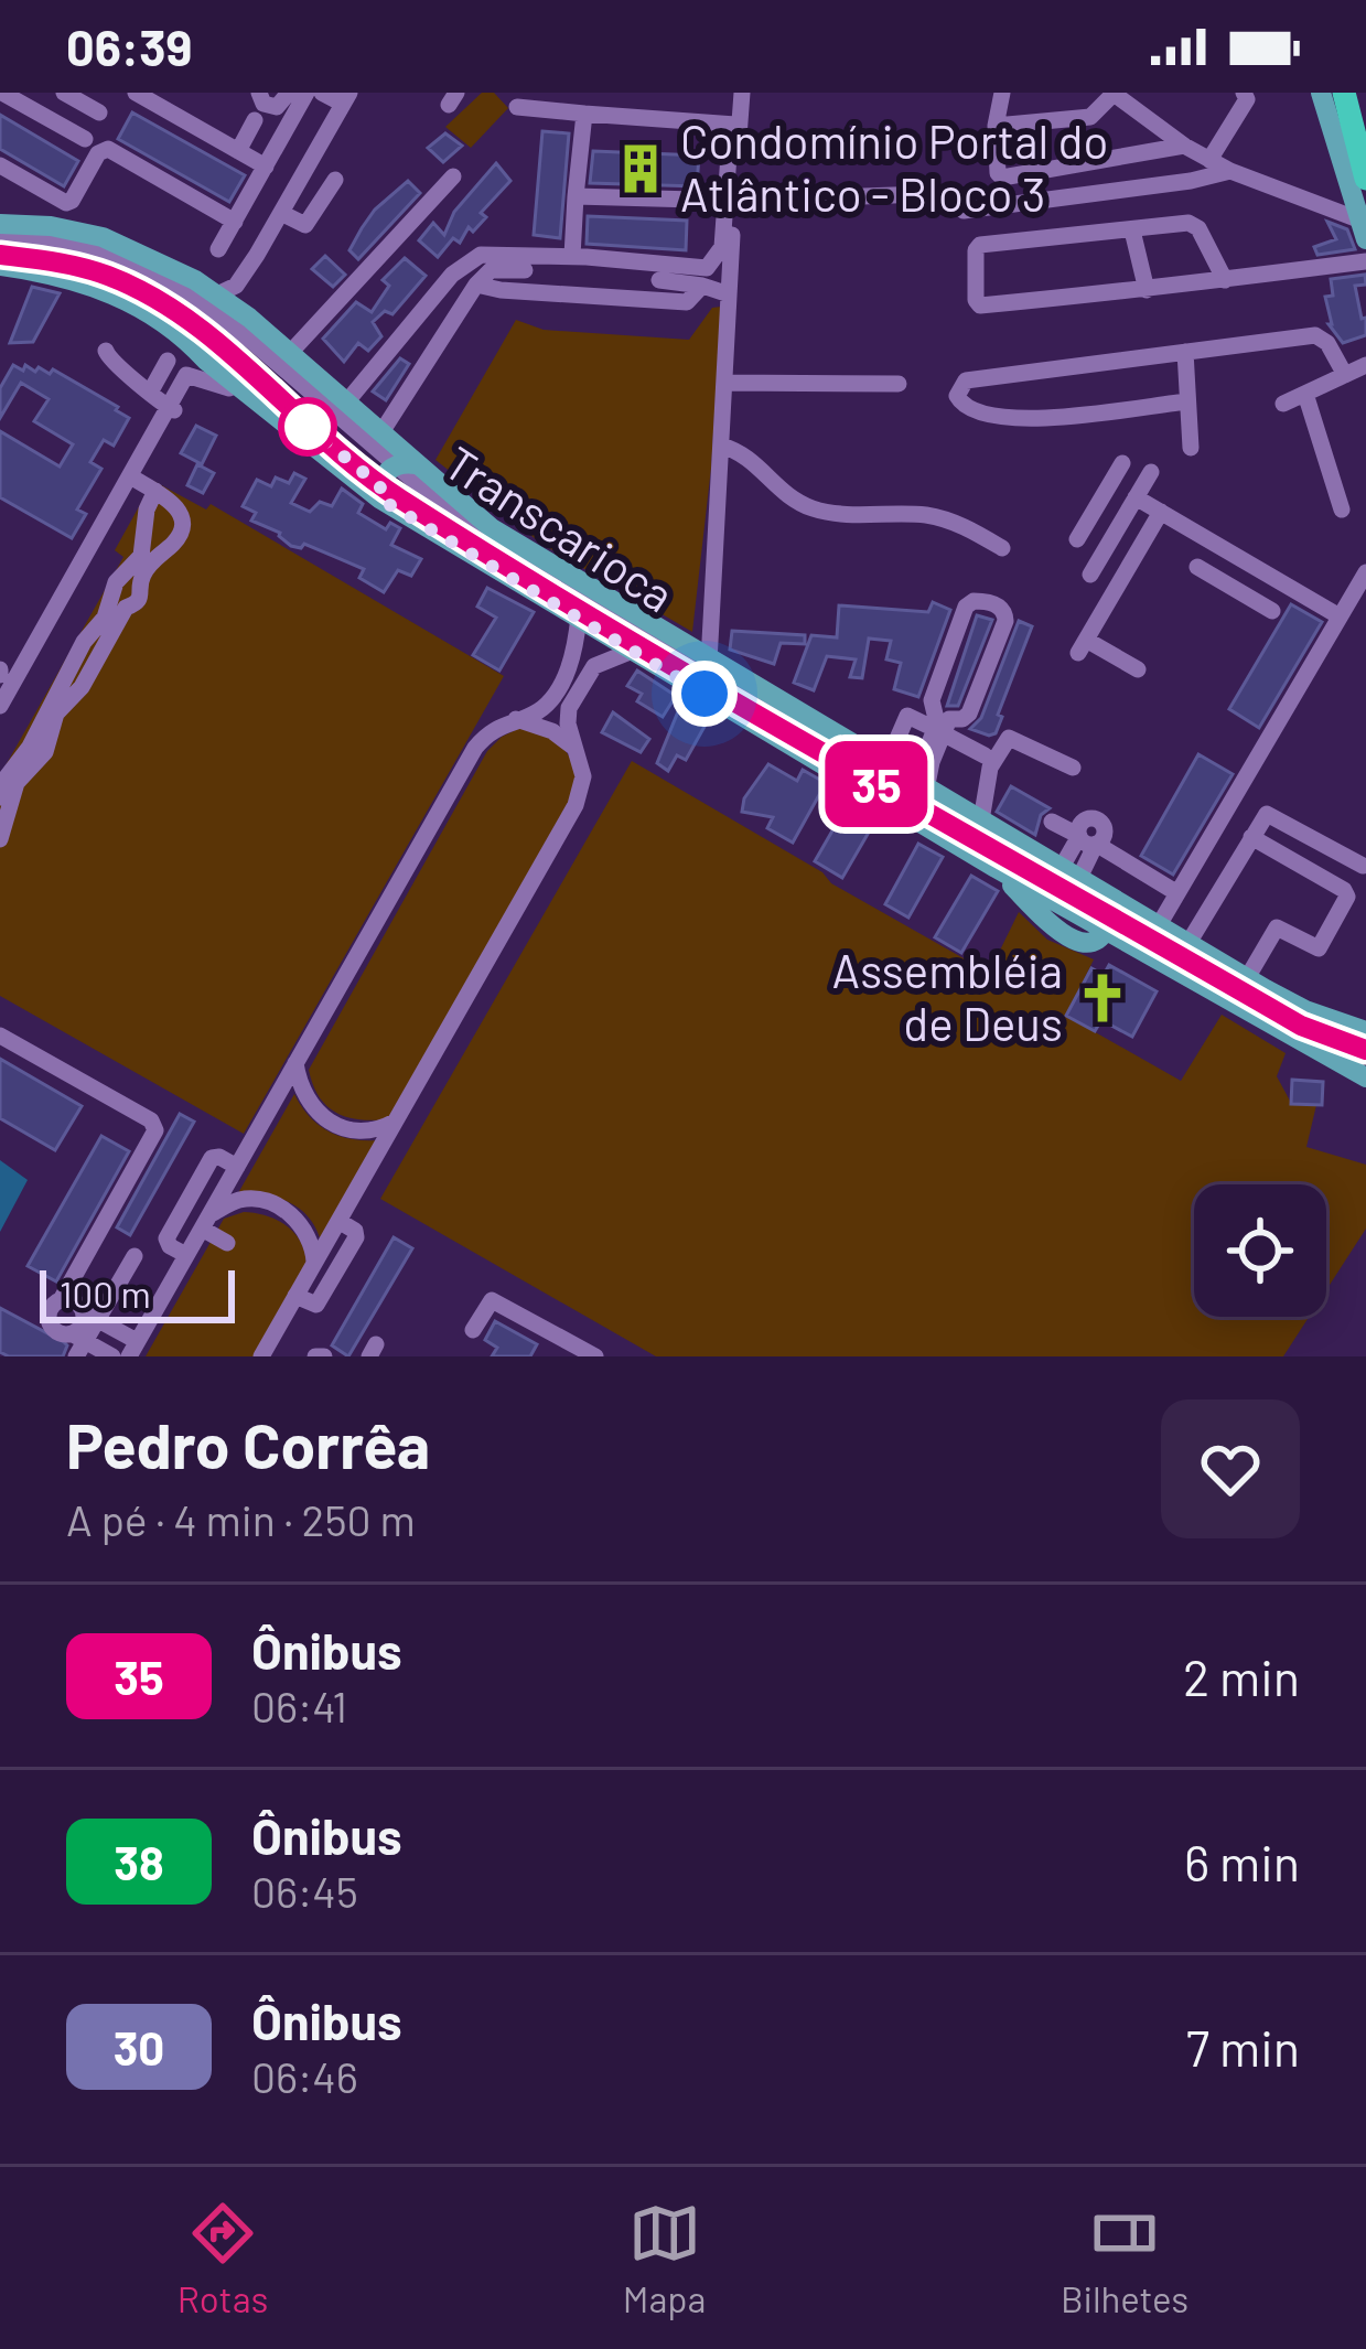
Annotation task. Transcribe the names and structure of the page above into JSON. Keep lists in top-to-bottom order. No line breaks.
{"streets":{"street":["Transcarioca"]},"places":{"building":["Condomínio Portal do Atlântico - Bloco 3"],"church":["Assembléia de Deus"]},"lines":["bus line 35"],"scale_bar":"100 m","page":{"status":"06:39","on_map":"35","scale":"100 m","heading":["Pedro Corrêa","A pé · 4 min · 250 m"],"list":[{"mark":"35","name":"Ônibus","note":"06:41","value":"2 min"},{"mark":"38","name":"Ônibus","note":"06:45","value":"6 min"},{"mark":"30","name":"Ônibus","note":"06:46","value":"7 min"}],"tabs":["Rotas","Mapa","Bilhetes"]}}
